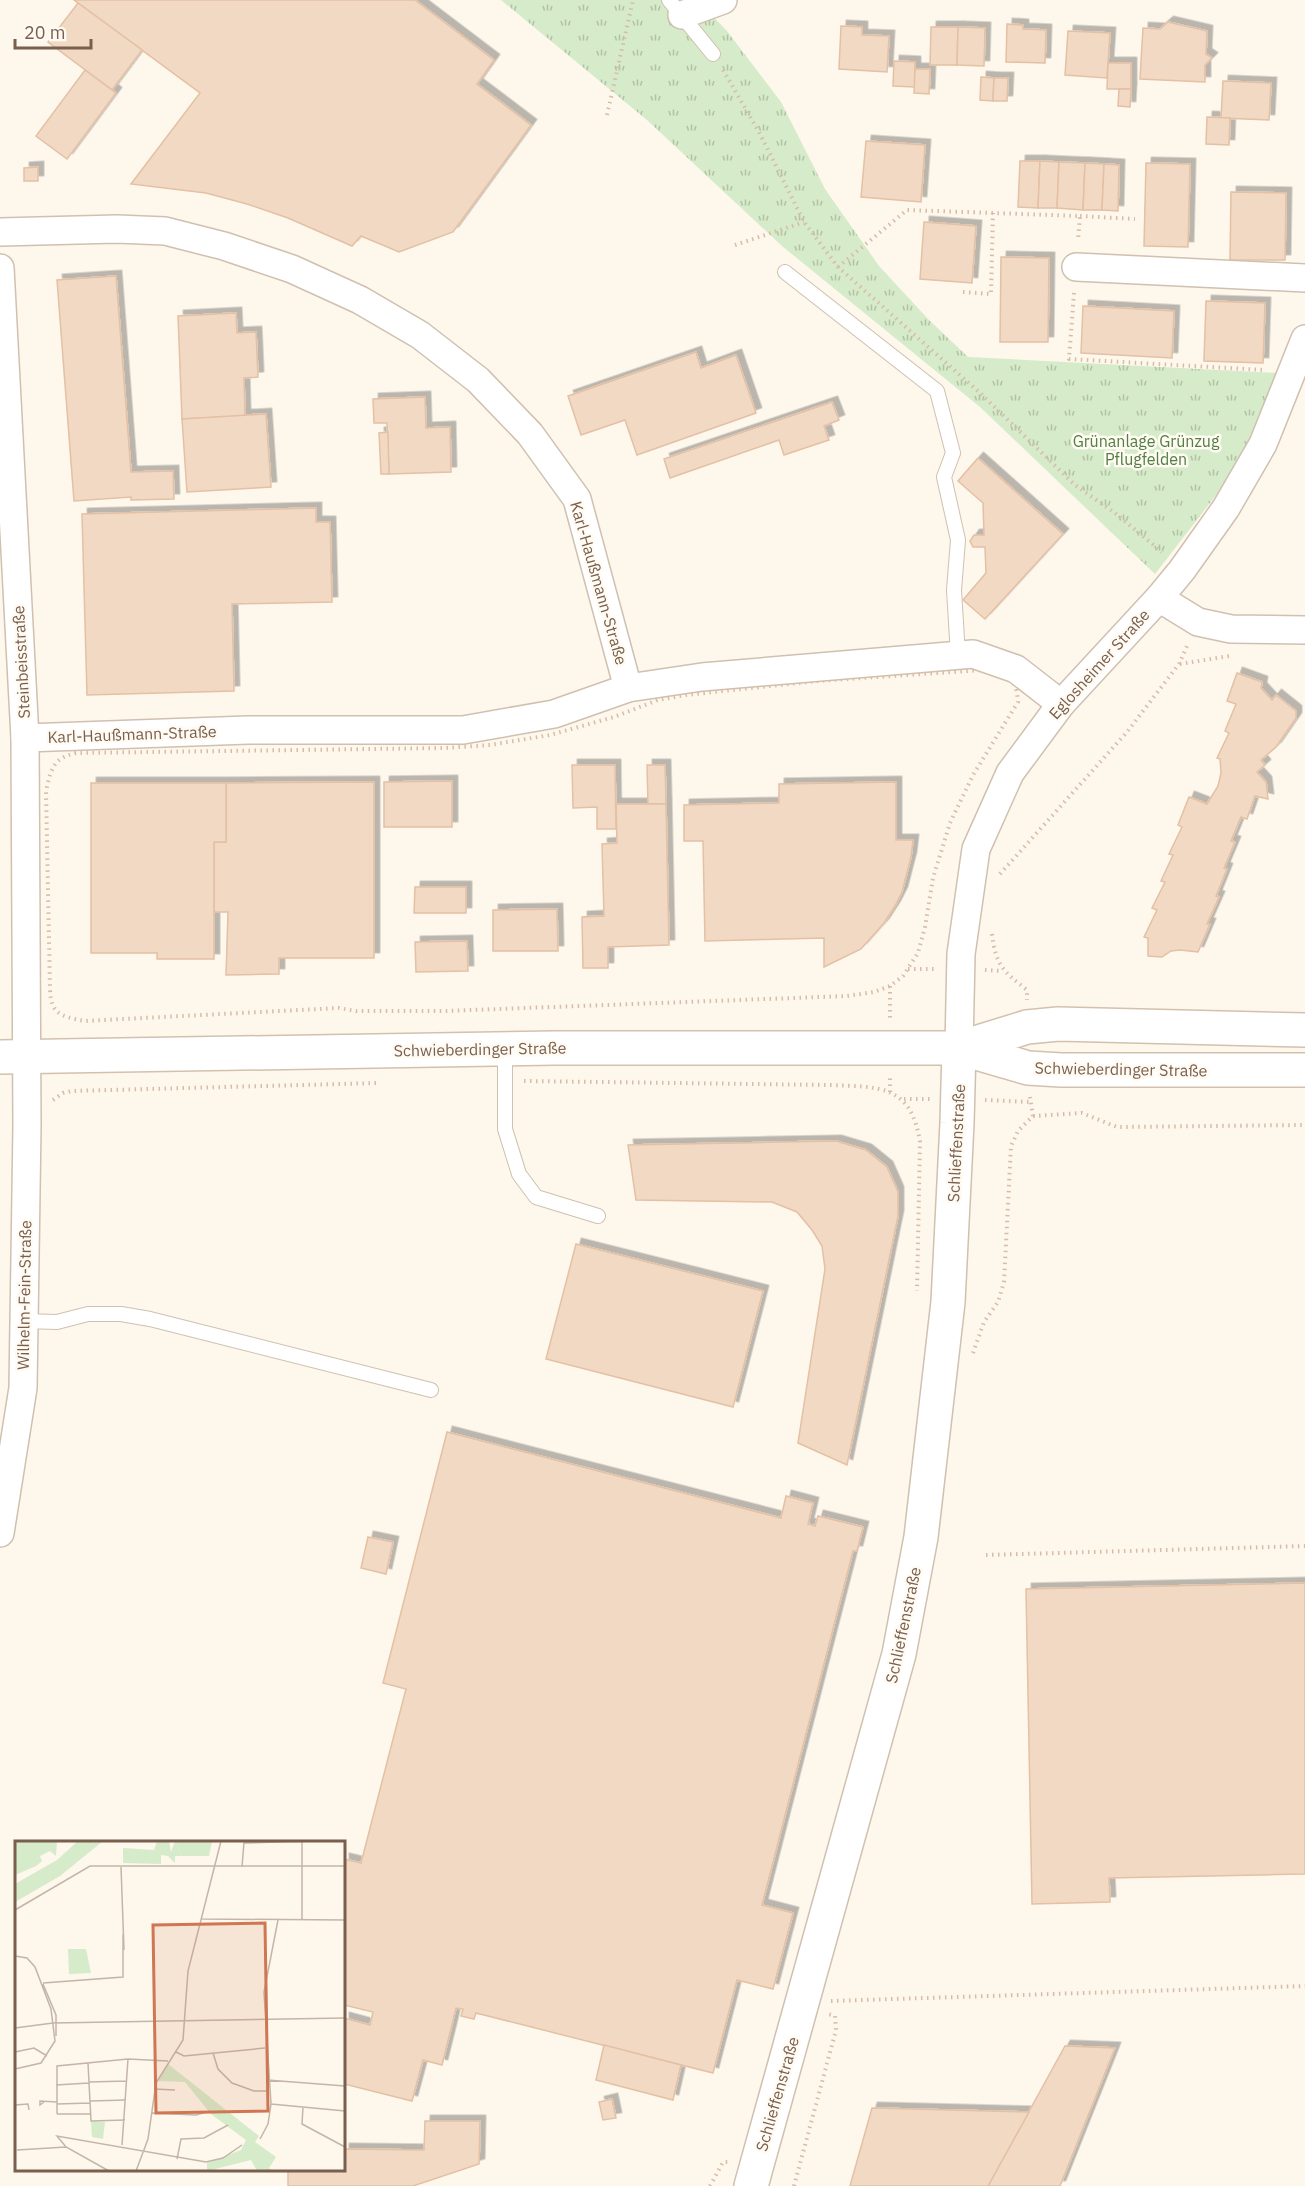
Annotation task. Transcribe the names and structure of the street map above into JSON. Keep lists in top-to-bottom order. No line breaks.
{"streets":{"main road":["Schwieberdinger Straße","Schlieffenstraße"],"street":["Karl-Haußmann-Straße","Steinbeisstraße","Eglosheimer Straße","Wilhelm-Fein-Straße"]},"crossings":[["Karl-Haußmann-Straße","Steinbeisstraße"],["Karl-Haußmann-Straße","Eglosheimer Straße"],["Steinbeisstraße","Schwieberdinger Straße"],["Steinbeisstraße","Wilhelm-Fein-Straße"],["Eglosheimer Straße","Schwieberdinger Straße"],["Eglosheimer Straße","Schlieffenstraße"],["Schwieberdinger Straße","Schlieffenstraße"],["Schwieberdinger Straße","Wilhelm-Fein-Straße"]],"parks":["Grünanlage Grünzug Pflugfelden"],"scale_bar":"20 m"}
